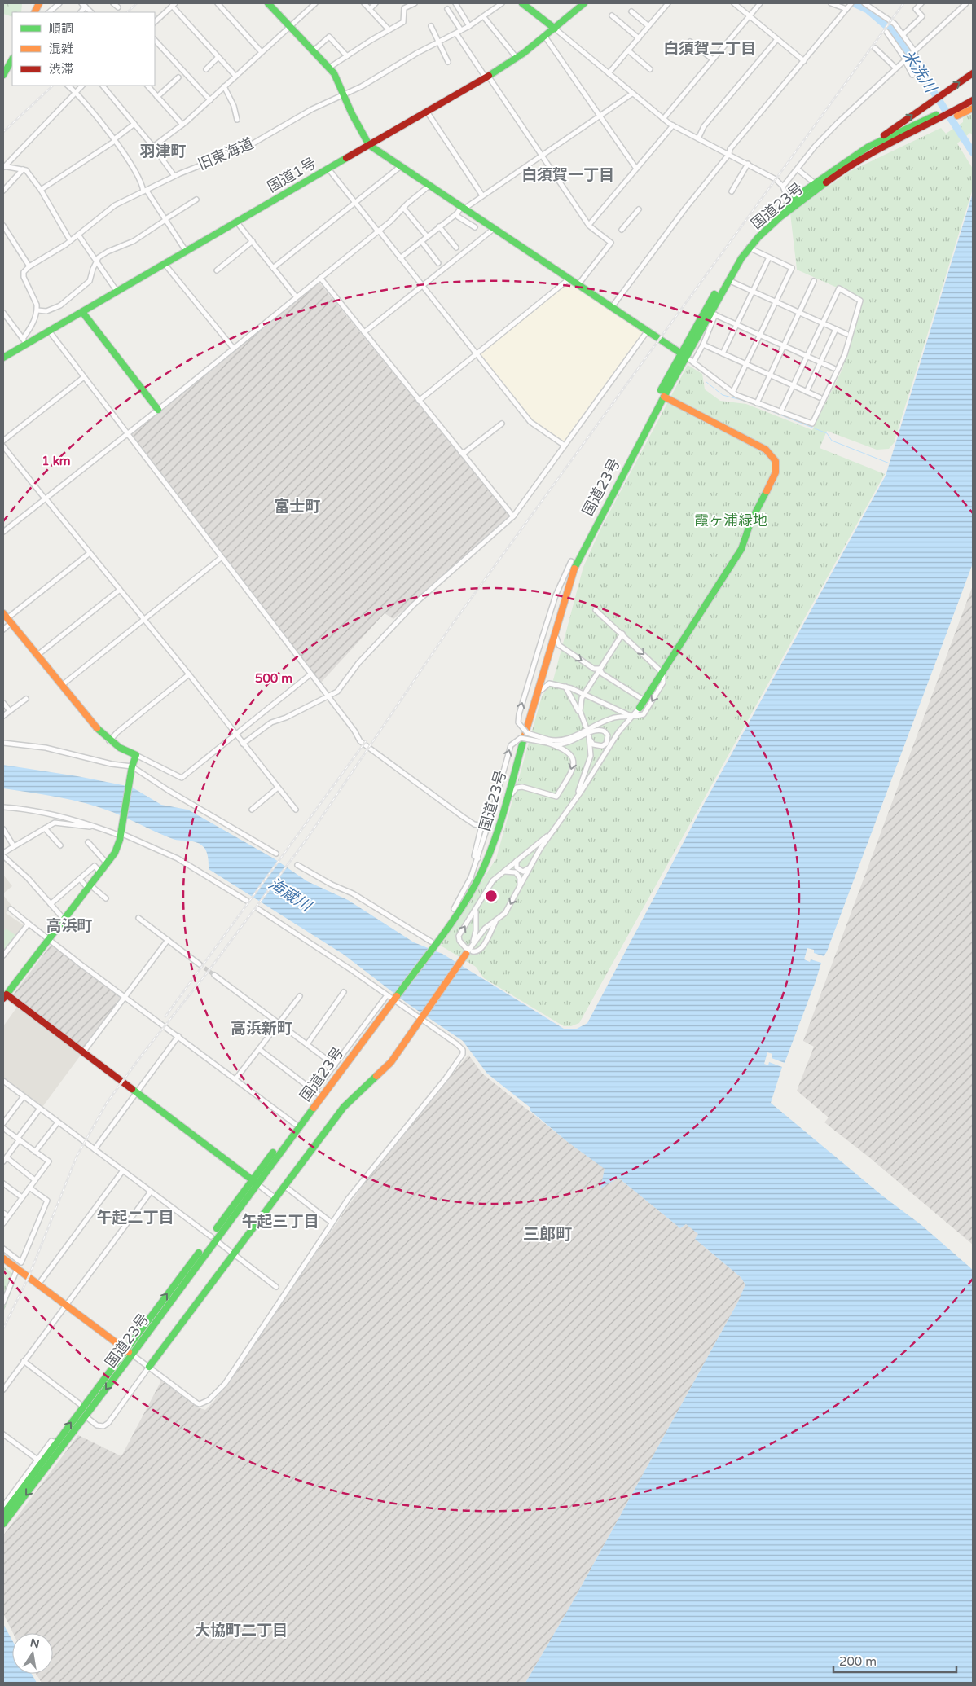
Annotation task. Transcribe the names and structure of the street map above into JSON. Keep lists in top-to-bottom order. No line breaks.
{"streets":{"main road":["国道1号","国道23号"],"street":["旧東海道"]},"districts":["白須賀二丁目","羽津町","白須賀一丁目","富士町","高浜町","高浜新町","午起二丁目","午起三丁目","三郎町","大協町二丁目"],"water":["米洗川","海蔵川"],"parks":["霞ヶ浦緑地"],"legend":["順調","混雑","渋滞"],"scale_bar":"200 m","north":"top","rings":["1 km","500 m"]}
